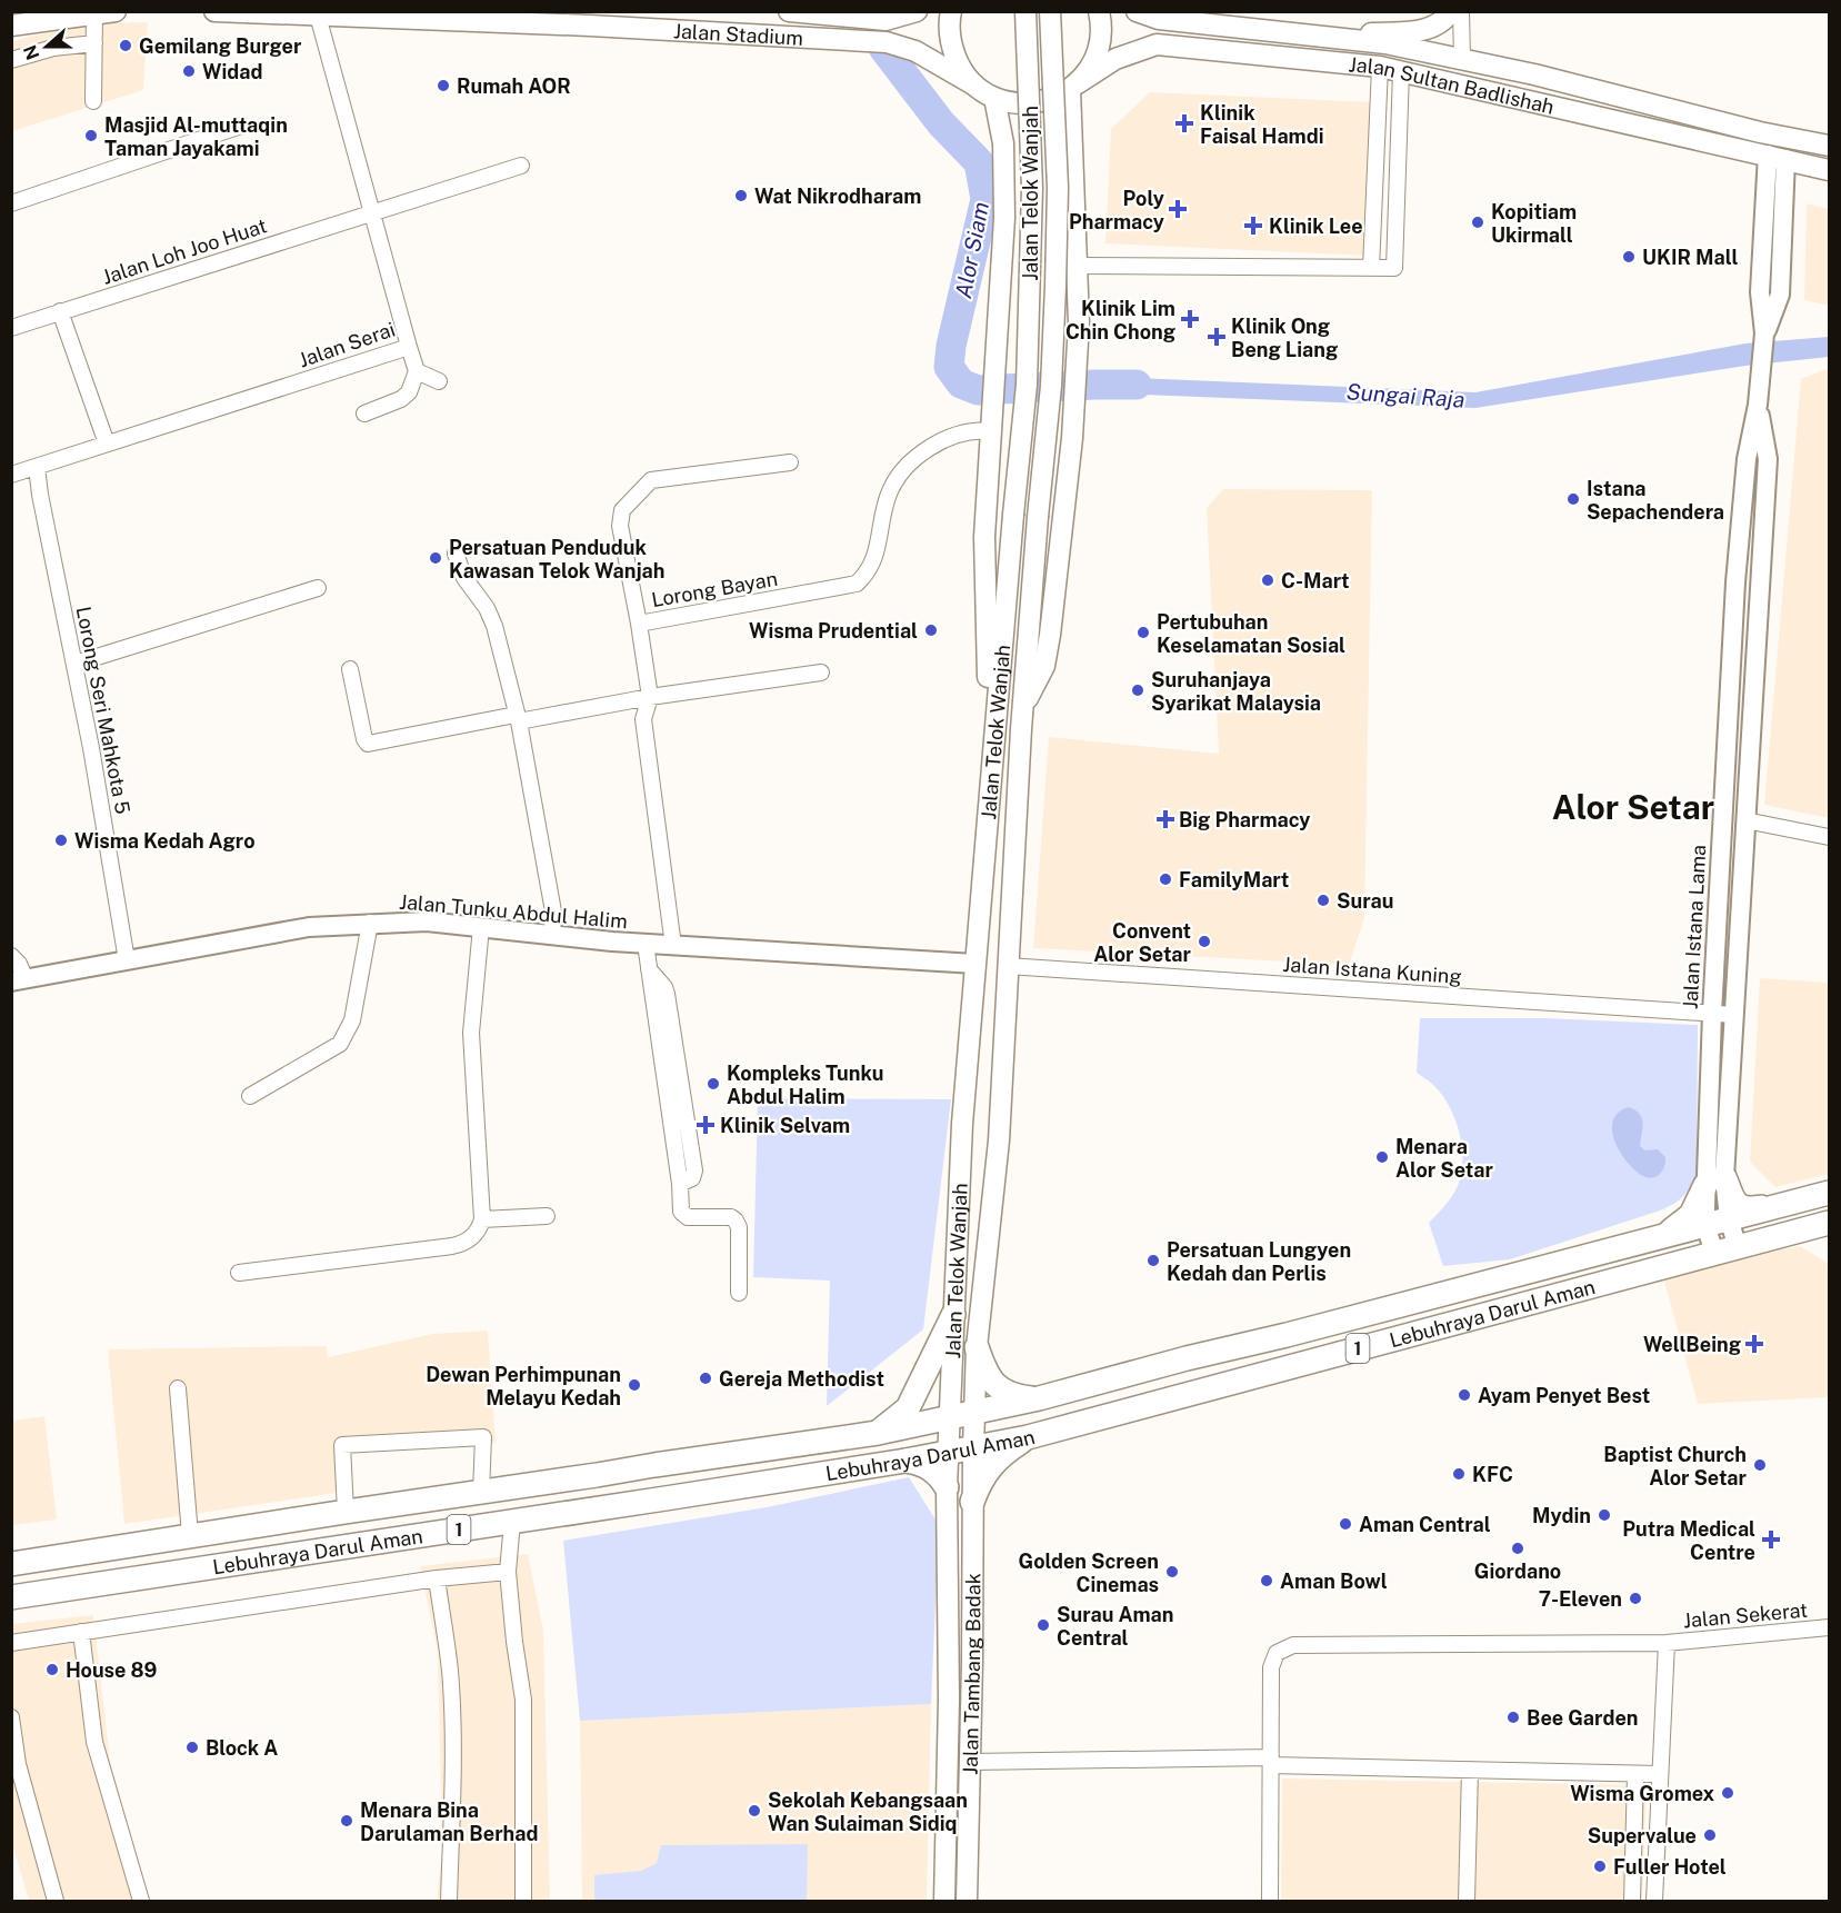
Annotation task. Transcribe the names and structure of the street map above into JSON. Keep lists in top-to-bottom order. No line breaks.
{"streets":{"main road":["Jalan Stadium","Jalan Sultan Badlishah","Jalan Telok Wanjah","Lebuhraya Darul Aman","1","Jalan Tambang Badak"],"street":["Jalan Loh Joo Huat","Jalan Serai","Lorong Bayan","Lorong Seri Mahkota 5","Jalan Tunku Abdul Halim","Jalan Istana Lama","Jalan Istana Kuning","Jalan Sekerat"]},"crossings":[["Jalan Stadium","Jalan Sultan Badlishah"],["Jalan Stadium","Jalan Serai"],["Jalan Sultan Badlishah","Jalan Istana Lama"],["Jalan Telok Wanjah","Jalan Tunku Abdul Halim"],["Jalan Telok Wanjah","Jalan Istana Kuning"],["Jalan Telok Wanjah","Lebuhraya Darul Aman"],["Jalan Telok Wanjah","Jalan Tambang Badak"],["Jalan Loh Joo Huat","Jalan Serai"],["Jalan Serai","Lorong Seri Mahkota 5"],["Lorong Bayan","Jalan Tunku Abdul Halim"],["Lorong Seri Mahkota 5","Jalan Tunku Abdul Halim"],["Jalan Istana Lama","Jalan Istana Kuning"],["Jalan Istana Lama","Lebuhraya Darul Aman"],["Lebuhraya Darul Aman","Jalan Tambang Badak"]],"districts":["Alor Setar"],"water":["Alor Siam","Sungai Raja"],"places":{"other":["Gemilang Burger","Widad","Rumah AOR","Masjid Al-muttaqin Taman Jayakami","Wat Nikrodharam","Kopitiam Ukirmall","UKIR Mall","Istana Sepachendera","Persatuan Penduduk Kawasan Telok Wanjah","C-Mart","Wisma Prudential","Pertubuhan Keselamatan Sosial","Suruhanjaya Syarikat Malaysia","Wisma Kedah Agro","FamilyMart","Surau","Convent Alor Setar","Kompleks Tunku Abdul Halim","Menara Alor Setar","Persatuan Lungyen Kedah dan Perlis","Gereja Methodist","Dewan Perhimpunan Melayu Kedah","Ayam Penyet Best","Baptist Church Alor Setar","KFC","Mydin","Aman Central","Giordano","Golden Screen Cinemas","Aman Bowl","7-Eleven","Surau Aman Central","House 89","Bee Garden","Block A","Wisma Gromex","Sekolah Kebangsaan Wan Sulaiman Sidiq","Menara Bina Darulaman Berhad","Supervalue","Fuller Hotel"],"health":["Klinik Faisal Hamdi","Poly Pharmacy","Klinik Lee","Klinik Lim Chin Chong","Klinik Ong Beng Liang","Big Pharmacy","Klinik Selvam","WellBeing","Putra Medical Centre"]},"north":"left"}
